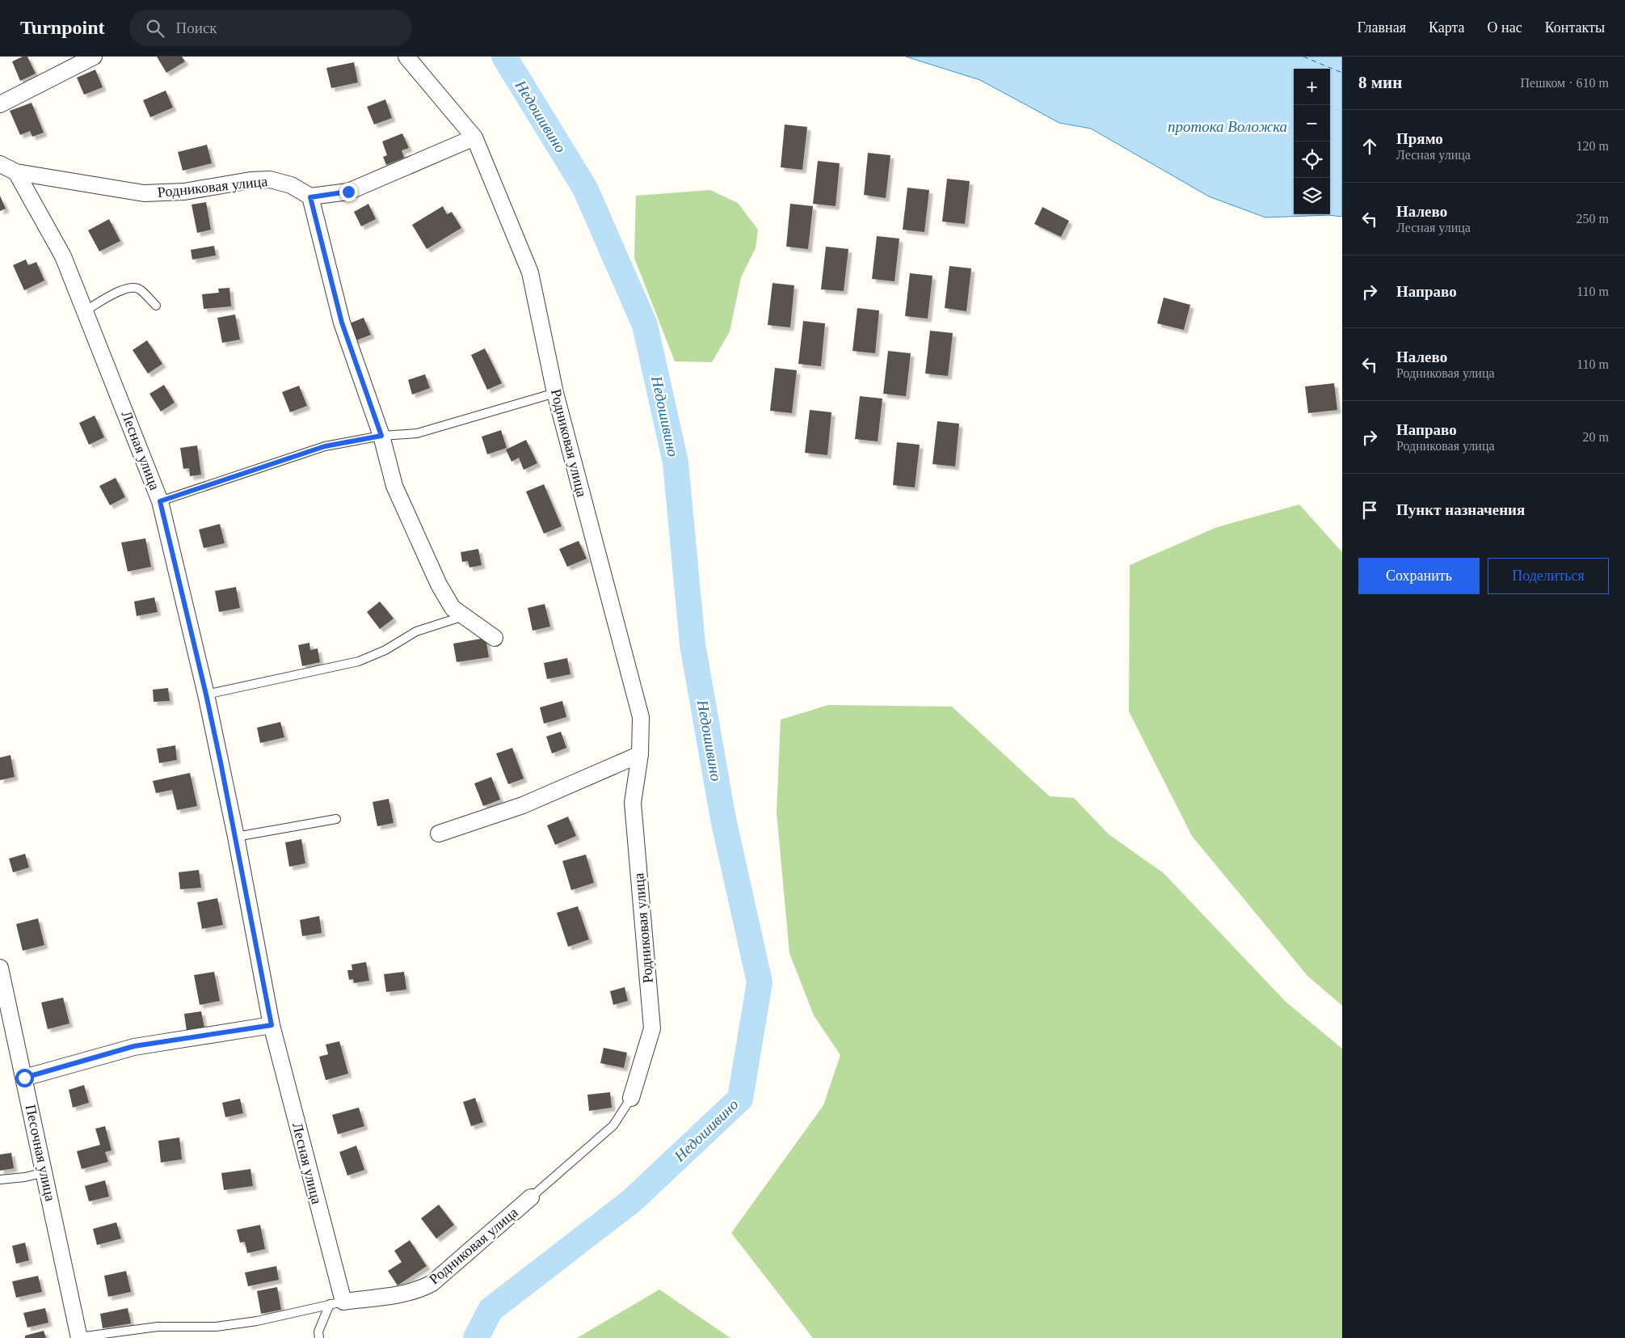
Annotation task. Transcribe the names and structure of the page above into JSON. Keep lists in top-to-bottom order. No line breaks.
{"streets":{"street":["Родниковая улица","Лесная улица","Песочная улица"]},"crossings":[["Родниковая улица","Лесная улица"]],"water":["Недошивино","протока Воложка"],"page":{"header":"Turnpoint","search":"Поиск","nav":["Главная","Карта","О нас","Контакты"],"heading":["8 мин","Пешком · 610 m"],"map_buttons":["+","−"],"list":[["Прямо","Лесная улица","120 m"],["Налево","Лесная улица","250 m"],["Направо","110 m"],["Налево","Родниковая улица","110 m"],["Направо","Родниковая улица","20 m"],"Пункт назначения"],"buttons":["Сохранить","Поделиться"]}}
